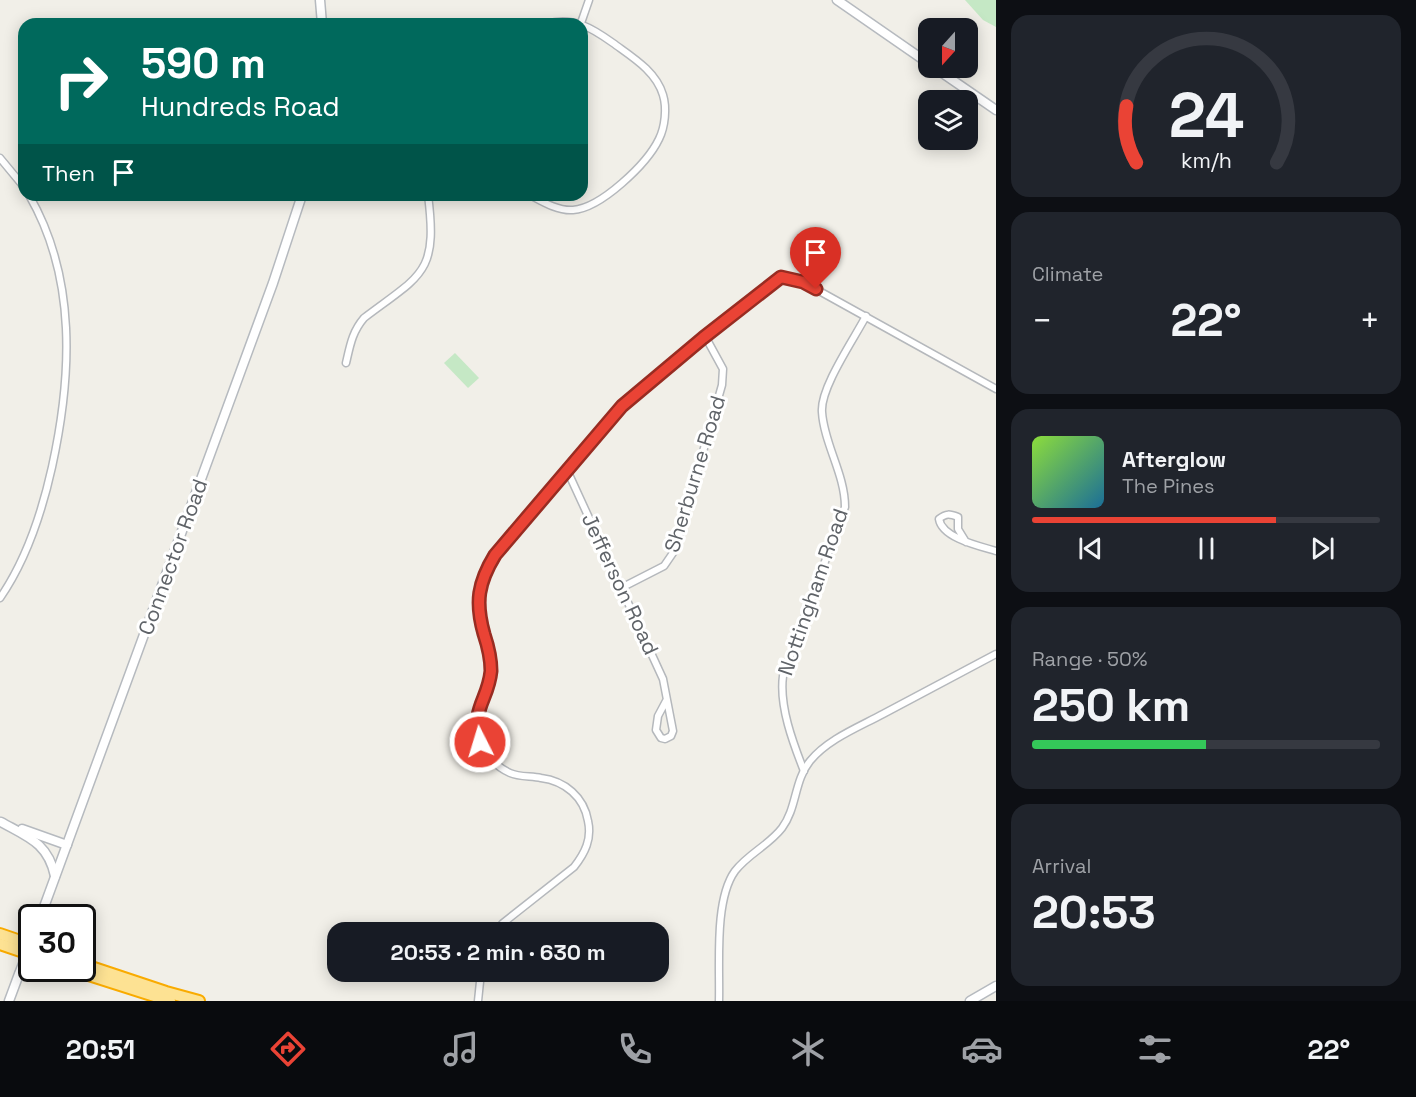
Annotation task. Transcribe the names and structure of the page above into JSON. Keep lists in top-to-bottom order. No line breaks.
{"streets":{"street":["Sherburne Road","Connector Road","Jefferson Road","Nottingham Road"]},"crossings":[["Sherburne Road","Jefferson Road"]],"north":"bottom","page":{"turn":["590 m","Hundreds Road"],"then":"Then","tile":["Climate",["Range · 50%","250 km"],["Arrival","20:53"]],"heat":["−","22°","+"],"song":["Afterglow","The Pines"],"limit":"30","trip":"20:53 · 2 min · 630 m","tabs":["20:51","22°"],"gauge":["24","km/h"]}}
